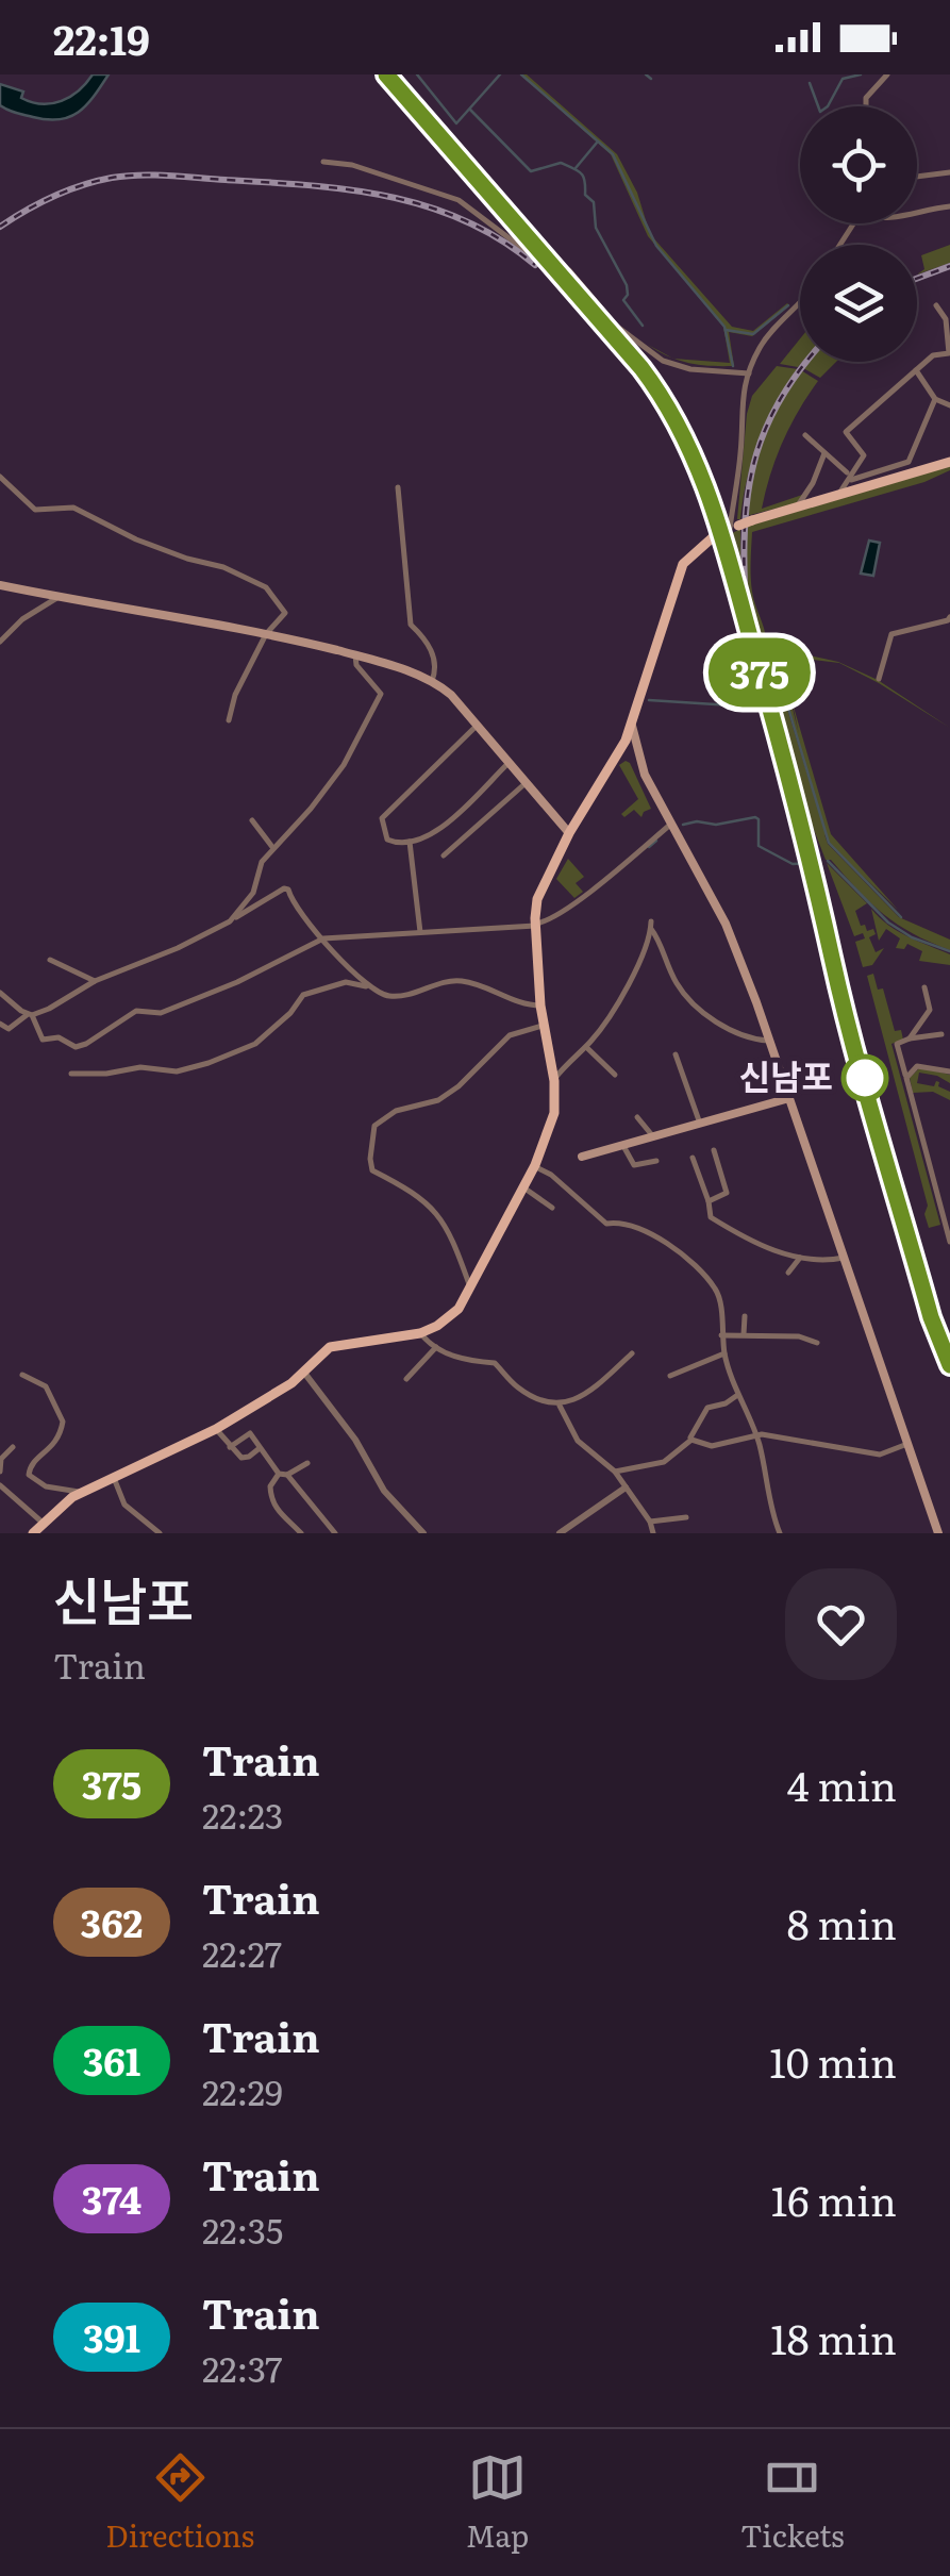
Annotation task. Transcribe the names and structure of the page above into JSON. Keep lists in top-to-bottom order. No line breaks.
{"places":["신남포"],"page":{"status":"22:19","on_map":"375","heading":["신남포","Train"],"list":[{"mark":"375","name":"Train","note":"22:23","value":"4 min"},{"mark":"362","name":"Train","note":"22:27","value":"8 min"},{"mark":"361","name":"Train","note":"22:29","value":"10 min"},{"mark":"374","name":"Train","note":"22:35","value":"16 min"},{"mark":"391","name":"Train","note":"22:37","value":"18 min"}],"tabs":["Directions","Map","Tickets"]}}
